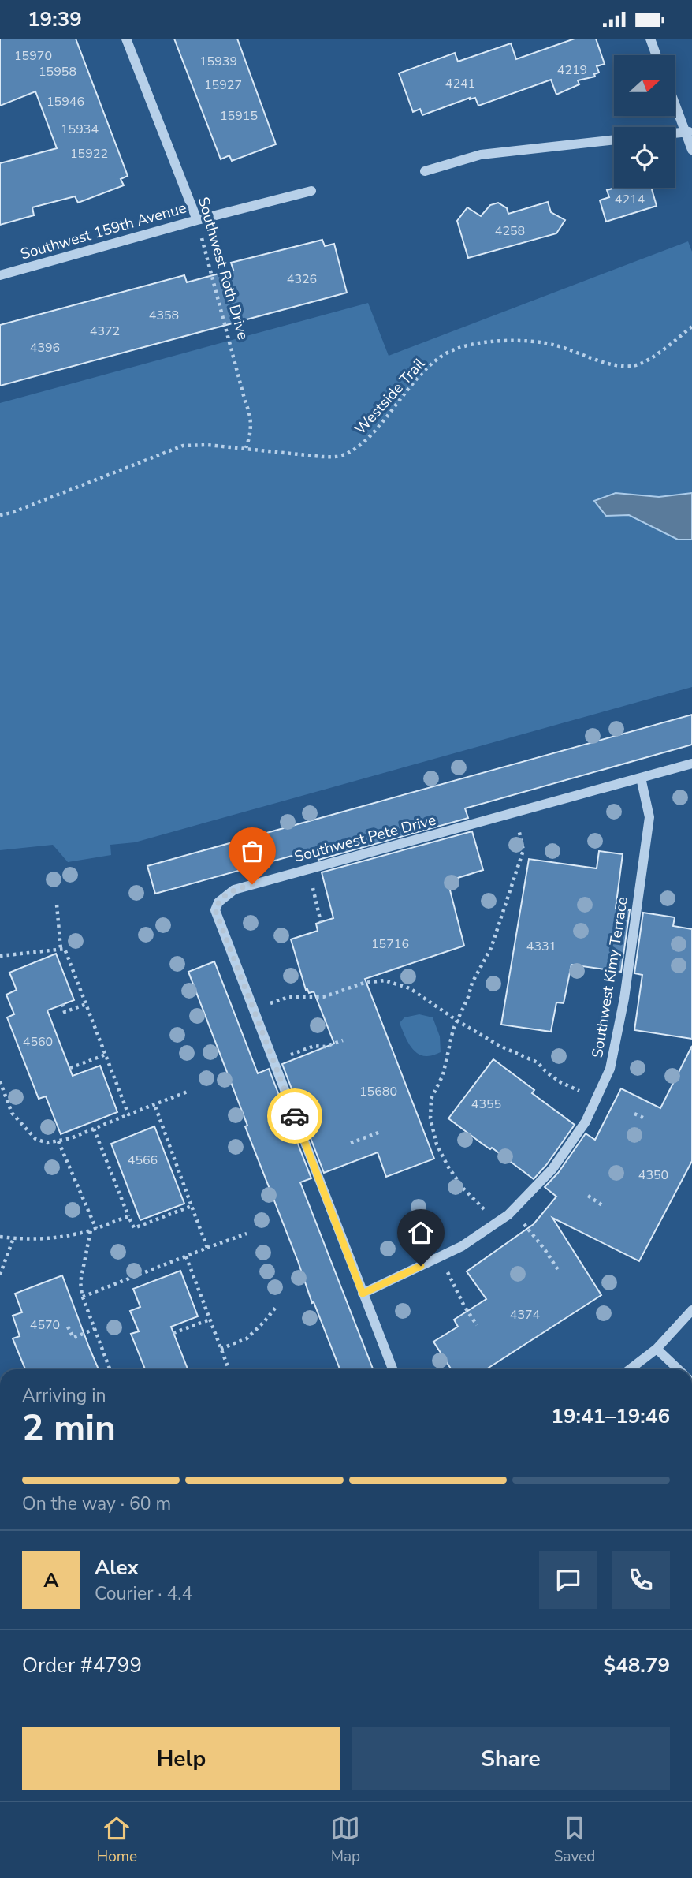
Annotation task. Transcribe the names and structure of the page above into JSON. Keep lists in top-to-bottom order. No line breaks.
{"streets":{"street":["Southwest 159th Avenue","Southwest Roth Drive","Southwest Pete Drive","Southwest Kimy Terrace"],"path":["Westside Trail"]},"crossings":[["Southwest 159th Avenue","Southwest Roth Drive"],["Southwest Roth Drive","Westside Trail"],["Southwest Pete Drive","Southwest Kimy Terrace"]],"house_numbers":["15970","15939","4219","15958","4241","15927","15946","15915","15934","15922","4214","4258","4326","4358","4372","4396","15716","4331","4560","15680","4355","4566","4350","4374","4570"],"north":"right","page":{"status":"19:39","heading":["2 min","Arriving in","19:41–19:46"],"panel":["Alex","Courier · 4.4","Order #4799","$48.79"],"bar":"On the way · 60 m","round":"A","buttons":["Help","Share"],"tabs":["Home","Map","Saved"]}}
